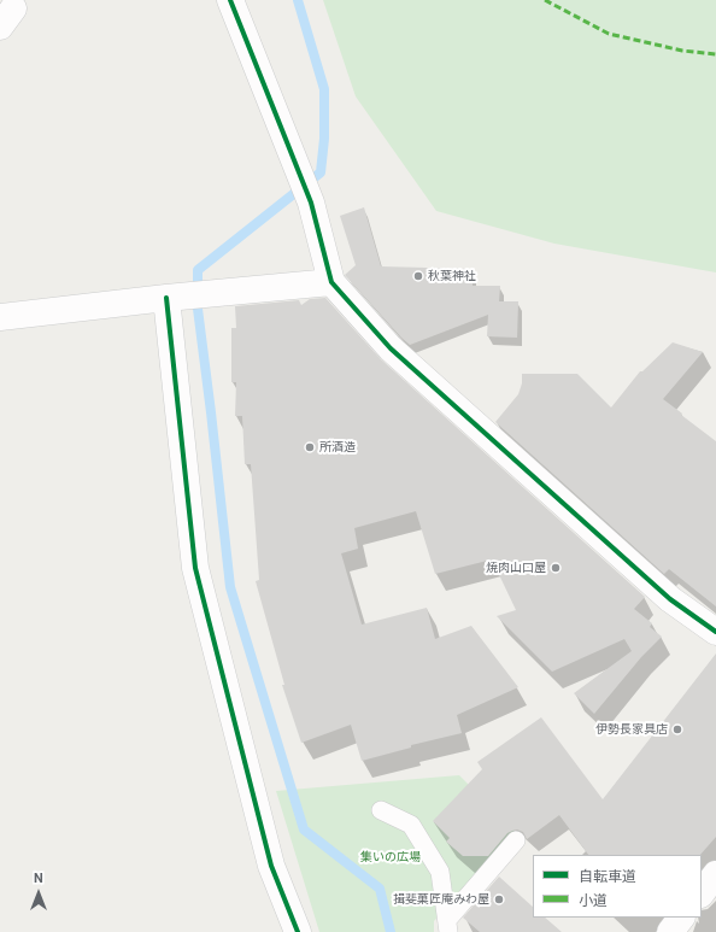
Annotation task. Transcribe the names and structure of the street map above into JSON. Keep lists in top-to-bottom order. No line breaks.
{"parks":["集いの広場"],"places":["秋葉神社","所酒造","焼肉山口屋","伊勢長家具店","揖斐菓匠庵みわ屋"],"legend":["自転車道","小道"],"north":"top"}
